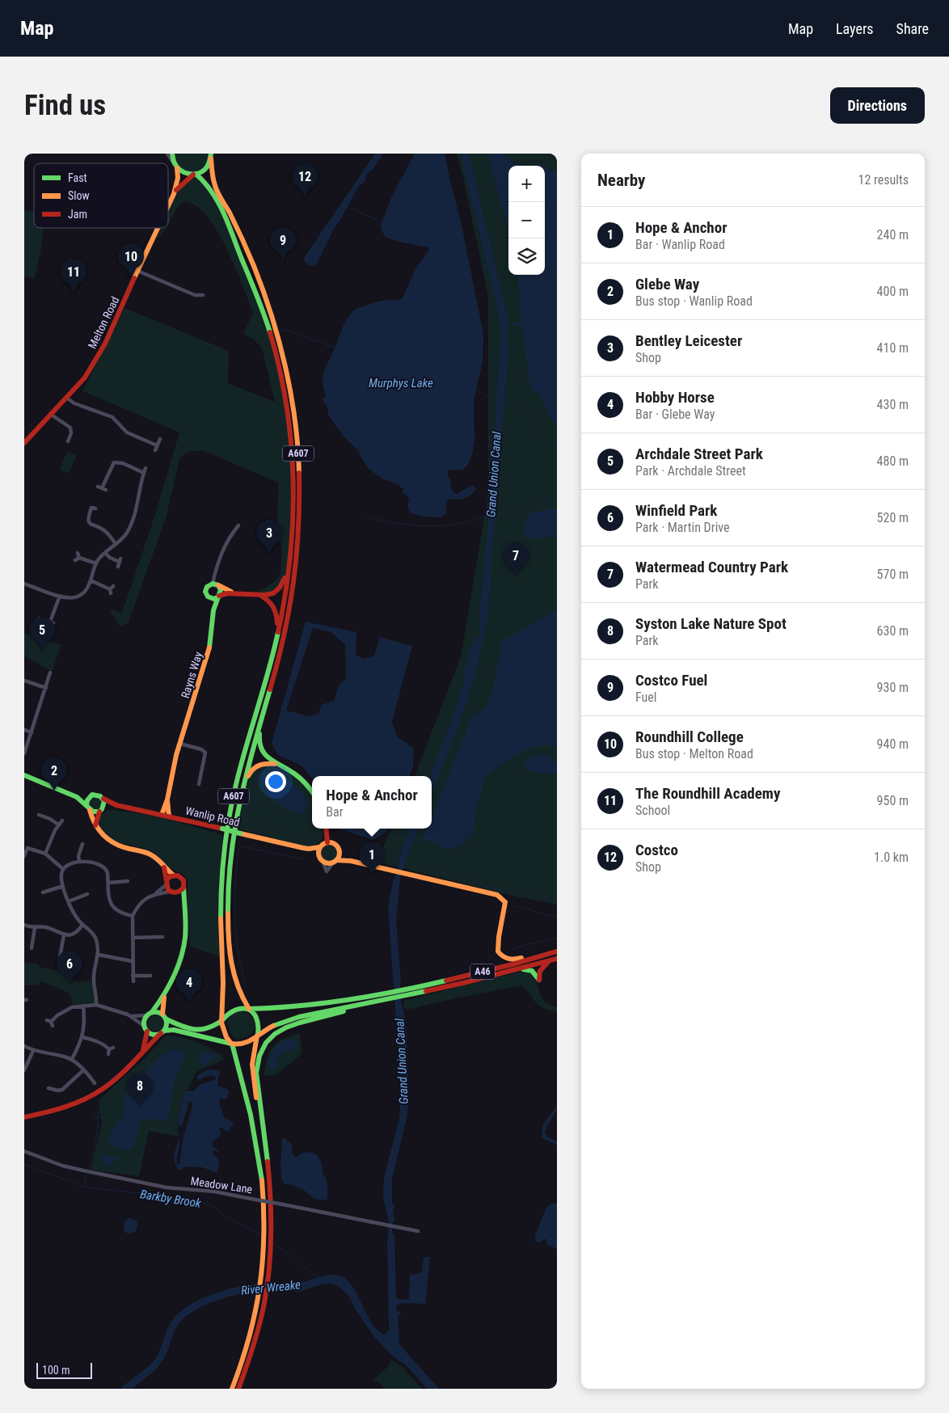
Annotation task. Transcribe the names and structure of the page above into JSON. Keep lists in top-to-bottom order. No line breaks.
{"streets":{"main road":["Melton Road","A607","Rayns Way","Wanlip Road","A46"],"street":["Meadow Lane"]},"crossings":[["Melton Road","A607"],["A607","A46"],["Rayns Way","Wanlip Road"]],"water":["Murphys Lake","Grand Union Canal","Barkby Brook","River Wreake"],"legend":["Fast","Slow","Jam"],"scale_bar":"100 m","page":{"header":"Map","nav":["Map","Layers","Share"],"buttons":"Directions","title":"Find us","heading":["Nearby","12 results"],"pins":["12","9","10","11","3","7","5","2","1","6","4","8"],"map_buttons":["+","−"],"list":[{"mark":"1","name":"Hope & Anchor","note":"Bar · Wanlip Road","value":"240 m"},{"mark":"2","name":"Glebe Way","note":"Bus stop · Wanlip Road","value":"400 m"},{"mark":"3","name":"Bentley Leicester","note":"Shop","value":"410 m"},{"mark":"4","name":"Hobby Horse","note":"Bar · Glebe Way","value":"430 m"},{"mark":"5","name":"Archdale Street Park","note":"Park · Archdale Street","value":"480 m"},{"mark":"6","name":"Winfield Park","note":"Park · Martin Drive","value":"520 m"},{"mark":"7","name":"Watermead Country Park","note":"Park","value":"570 m"},{"mark":"8","name":"Syston Lake Nature Spot","note":"Park","value":"630 m"},{"mark":"9","name":"Costco Fuel","note":"Fuel","value":"930 m"},{"mark":"10","name":"Roundhill College","note":"Bus stop · Melton Road","value":"940 m"},{"mark":"11","name":"The Roundhill Academy","note":"School","value":"950 m"},{"mark":"12","name":"Costco","note":"Shop","value":"1.0 km"}],"popup":["Hope & Anchor","Bar"],"scale":"100 m"}}
